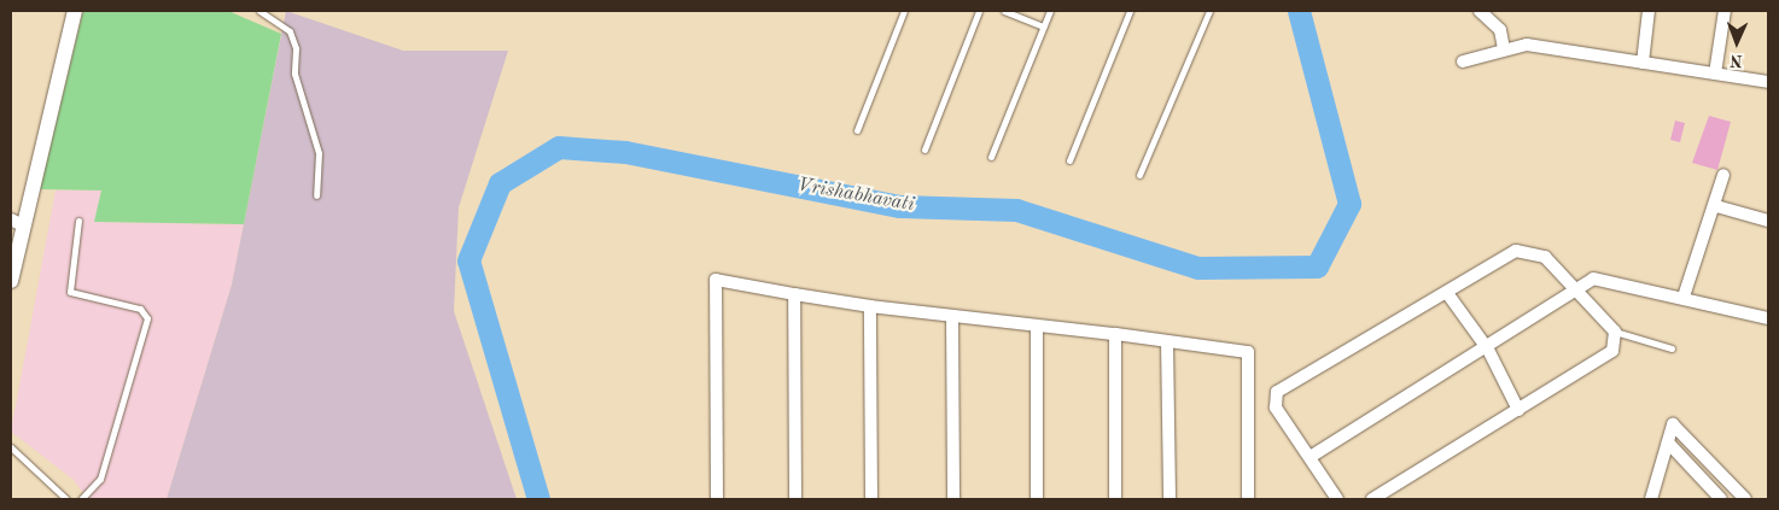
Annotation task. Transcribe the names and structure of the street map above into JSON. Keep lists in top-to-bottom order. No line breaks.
{"water":["Vrishabhavati"],"north":"bottom"}
